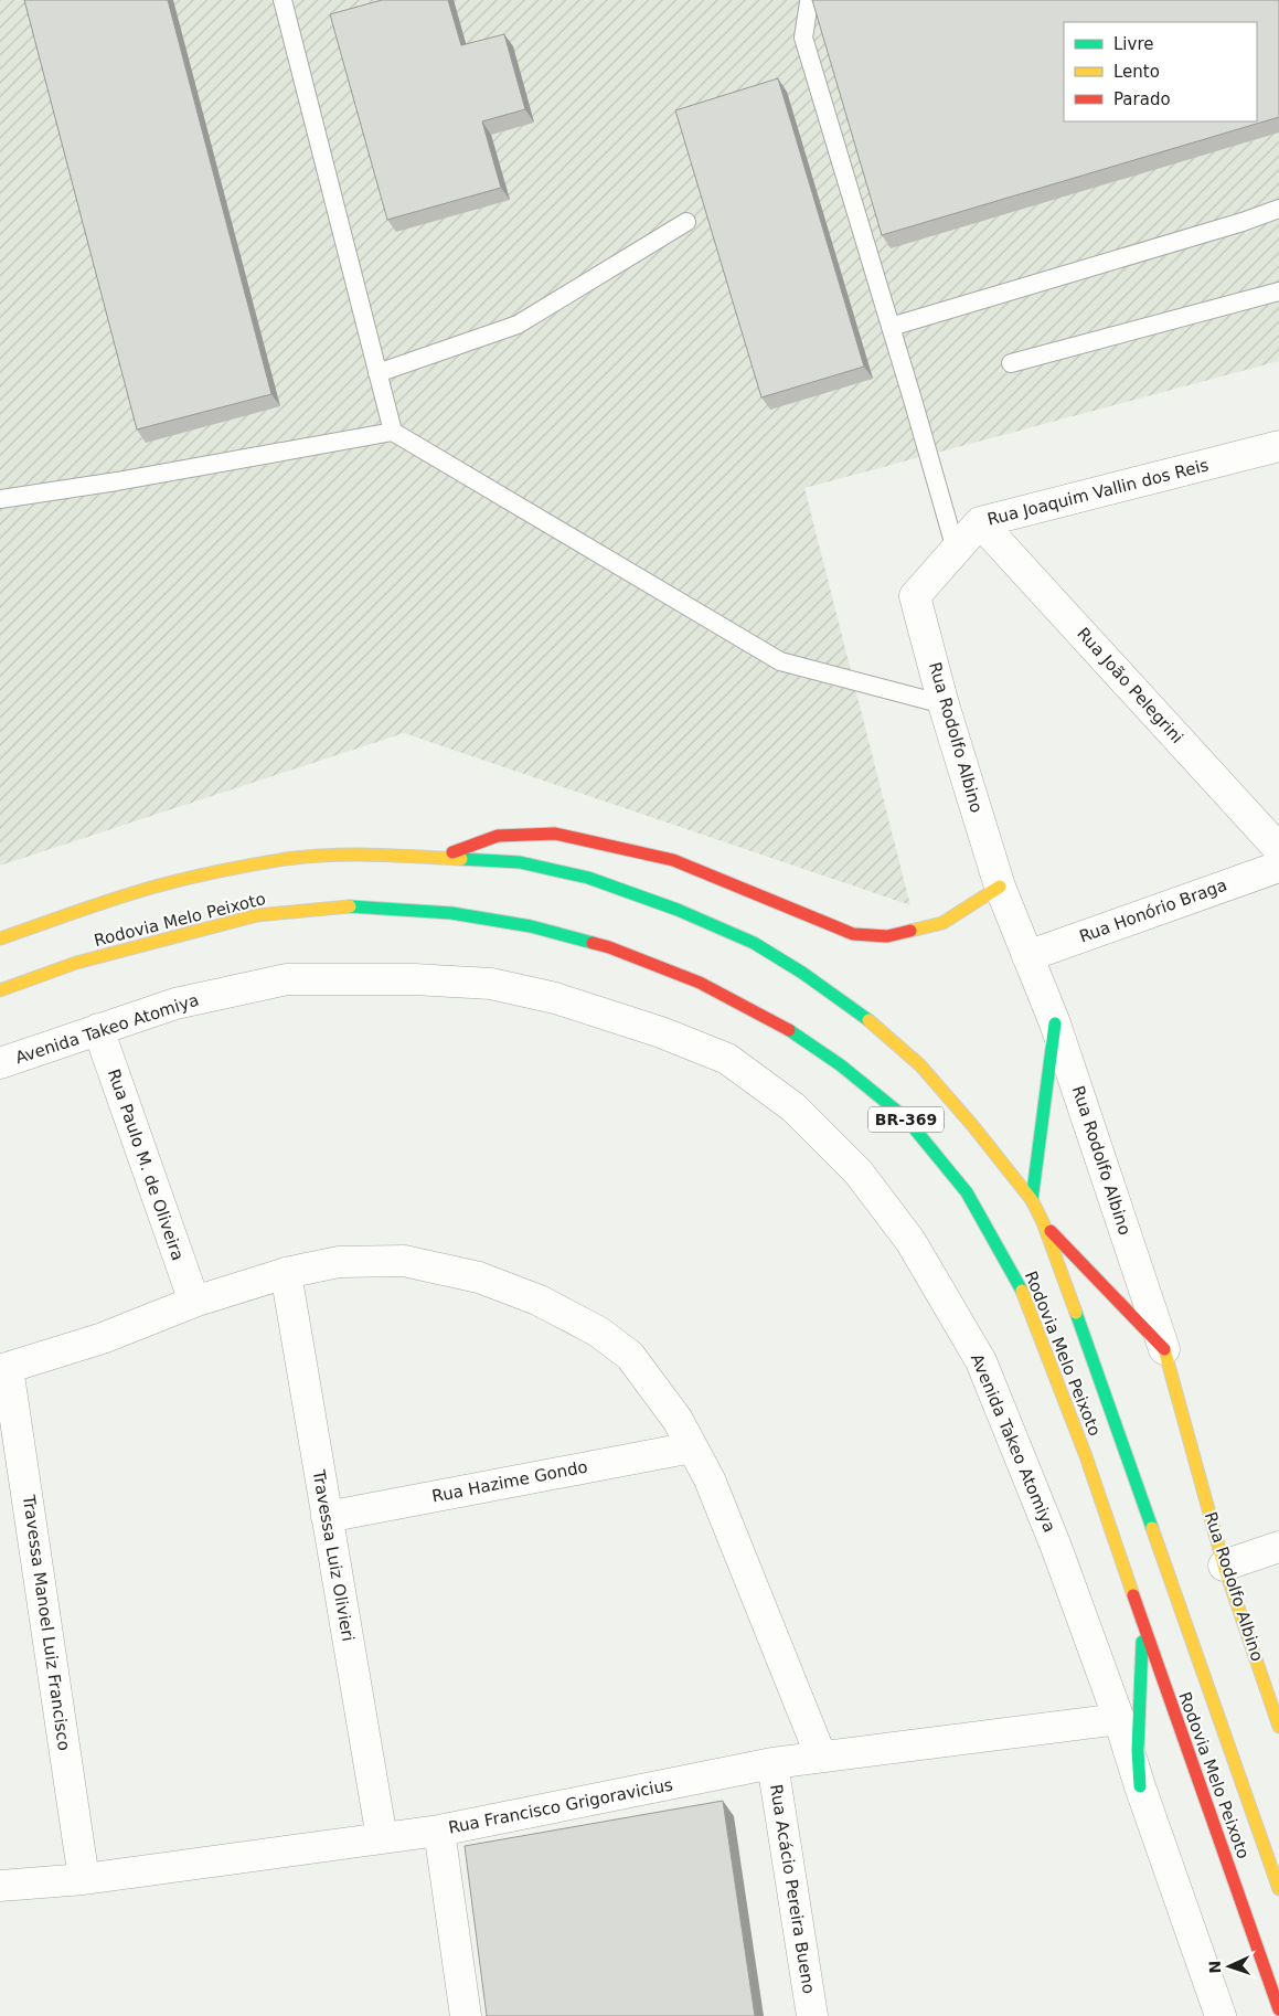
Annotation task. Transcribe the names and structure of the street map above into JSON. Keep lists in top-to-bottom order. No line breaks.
{"streets":{"main road":["Rua Rodolfo Albino","Rodovia Melo Peixoto","BR-369"],"street":["Rua Joaquim Vallin dos Reis","Rua João Pelegrini","Rua Honório Braga","Avenida Takeo Atomiya","Rua Paulo M. de Oliveira","Rua Hazime Gondo","Travessa Luiz Olivieri","Travessa Manoel Luiz Francisco","Rua Francisco Grigoravicius","Rua Acácio Pereira Bueno"]},"crossings":[["Rua Joaquim Vallin dos Reis","Rua João Pelegrini"],["Rua Joaquim Vallin dos Reis","Rua Rodolfo Albino"],["Rua Rodolfo Albino","Rua Honório Braga"],["Avenida Takeo Atomiya","Rua Paulo M. de Oliveira"],["Avenida Takeo Atomiya","Rua Francisco Grigoravicius"],["Rua Hazime Gondo","Travessa Luiz Olivieri"],["Travessa Luiz Olivieri","Rua Francisco Grigoravicius"],["Travessa Manoel Luiz Francisco","Rua Francisco Grigoravicius"],["Rua Francisco Grigoravicius","Rua Acácio Pereira Bueno"]],"legend":["Livre","Lento","Parado"],"north":"left"}
